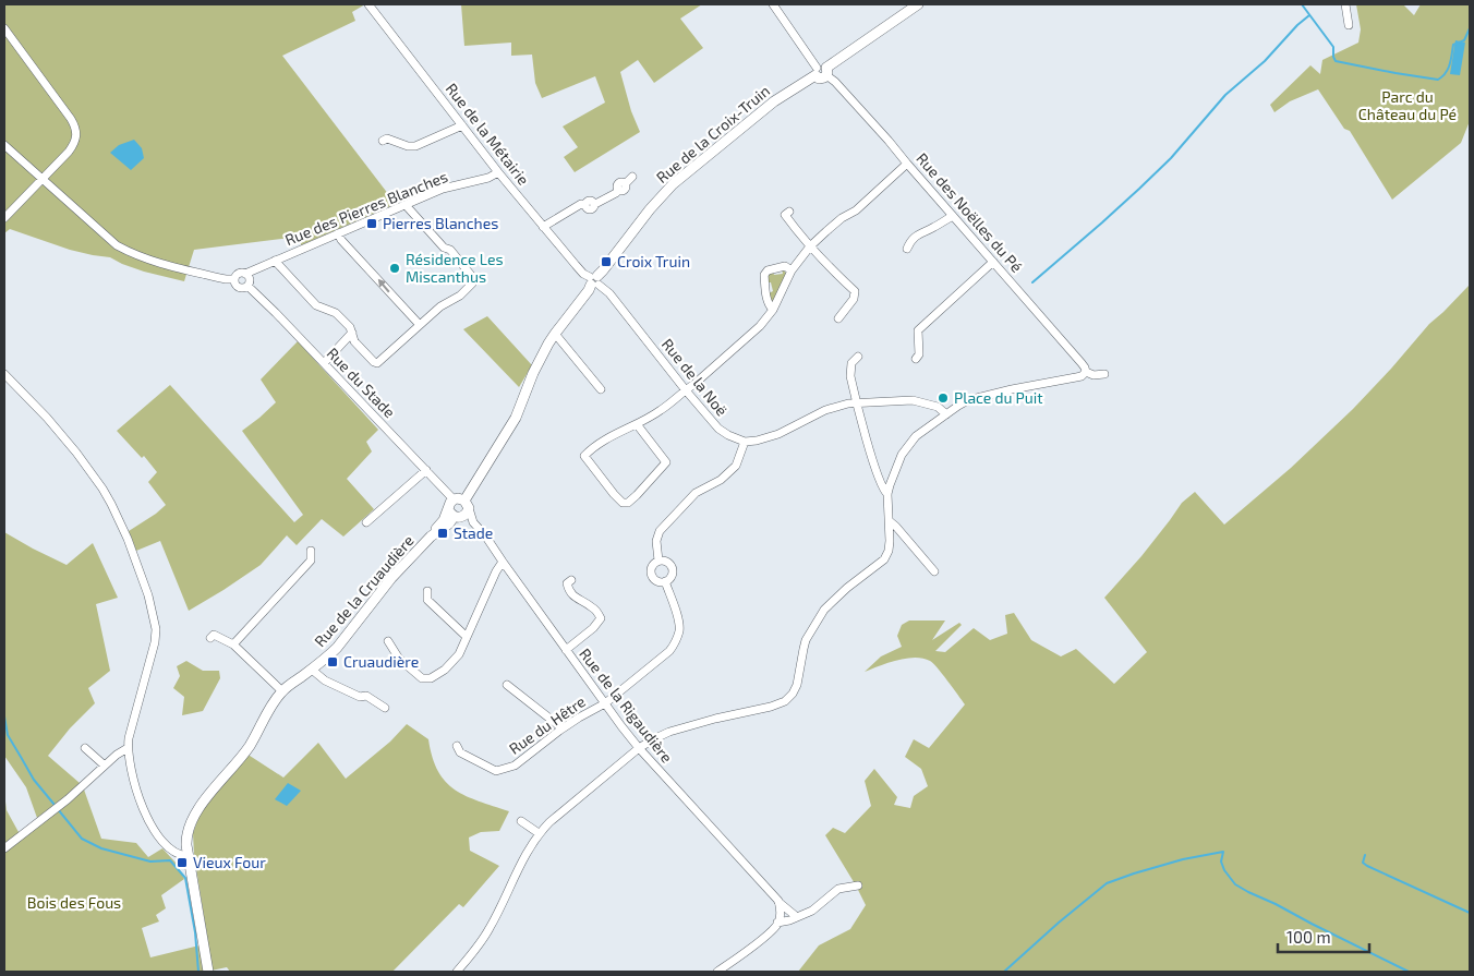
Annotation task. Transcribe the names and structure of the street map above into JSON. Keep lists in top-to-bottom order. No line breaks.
{"streets":{"main road":["Rue de la Croix-Truin","Rue de la Cruaudière"],"street":["Rue de la Métairie","Rue des Pierres Blanches","Rue des Noëlles du Pé","Rue de la Noë","Rue du Stade","Rue de la Rigaudière","Rue du Hêtre"]},"crossings":[["Rue de la Métairie","Rue de la Croix-Truin"],["Rue de la Métairie","Rue des Pierres Blanches"],["Rue de la Métairie","Rue de la Noë"],["Rue de la Croix-Truin","Rue des Noëlles du Pé"],["Rue de la Croix-Truin","Rue de la Noë"],["Rue de la Croix-Truin","Rue du Stade"],["Rue de la Croix-Truin","Rue de la Cruaudière"],["Rue de la Croix-Truin","Rue de la Rigaudière"],["Rue des Pierres Blanches","Rue du Stade"],["Rue du Stade","Rue de la Cruaudière"],["Rue du Stade","Rue de la Rigaudière"],["Rue de la Cruaudière","Rue de la Rigaudière"],["Rue de la Rigaudière","Rue du Hêtre"]],"parks":["Parc du Château du Pé","Bois des Fous"],"places":{"transit":["Pierres Blanches","Croix Truin","Stade","Cruaudière","Vieux Four"],"other":["Résidence Les Miscanthus","Place du Puit"]},"scale_bar":"100 m"}
